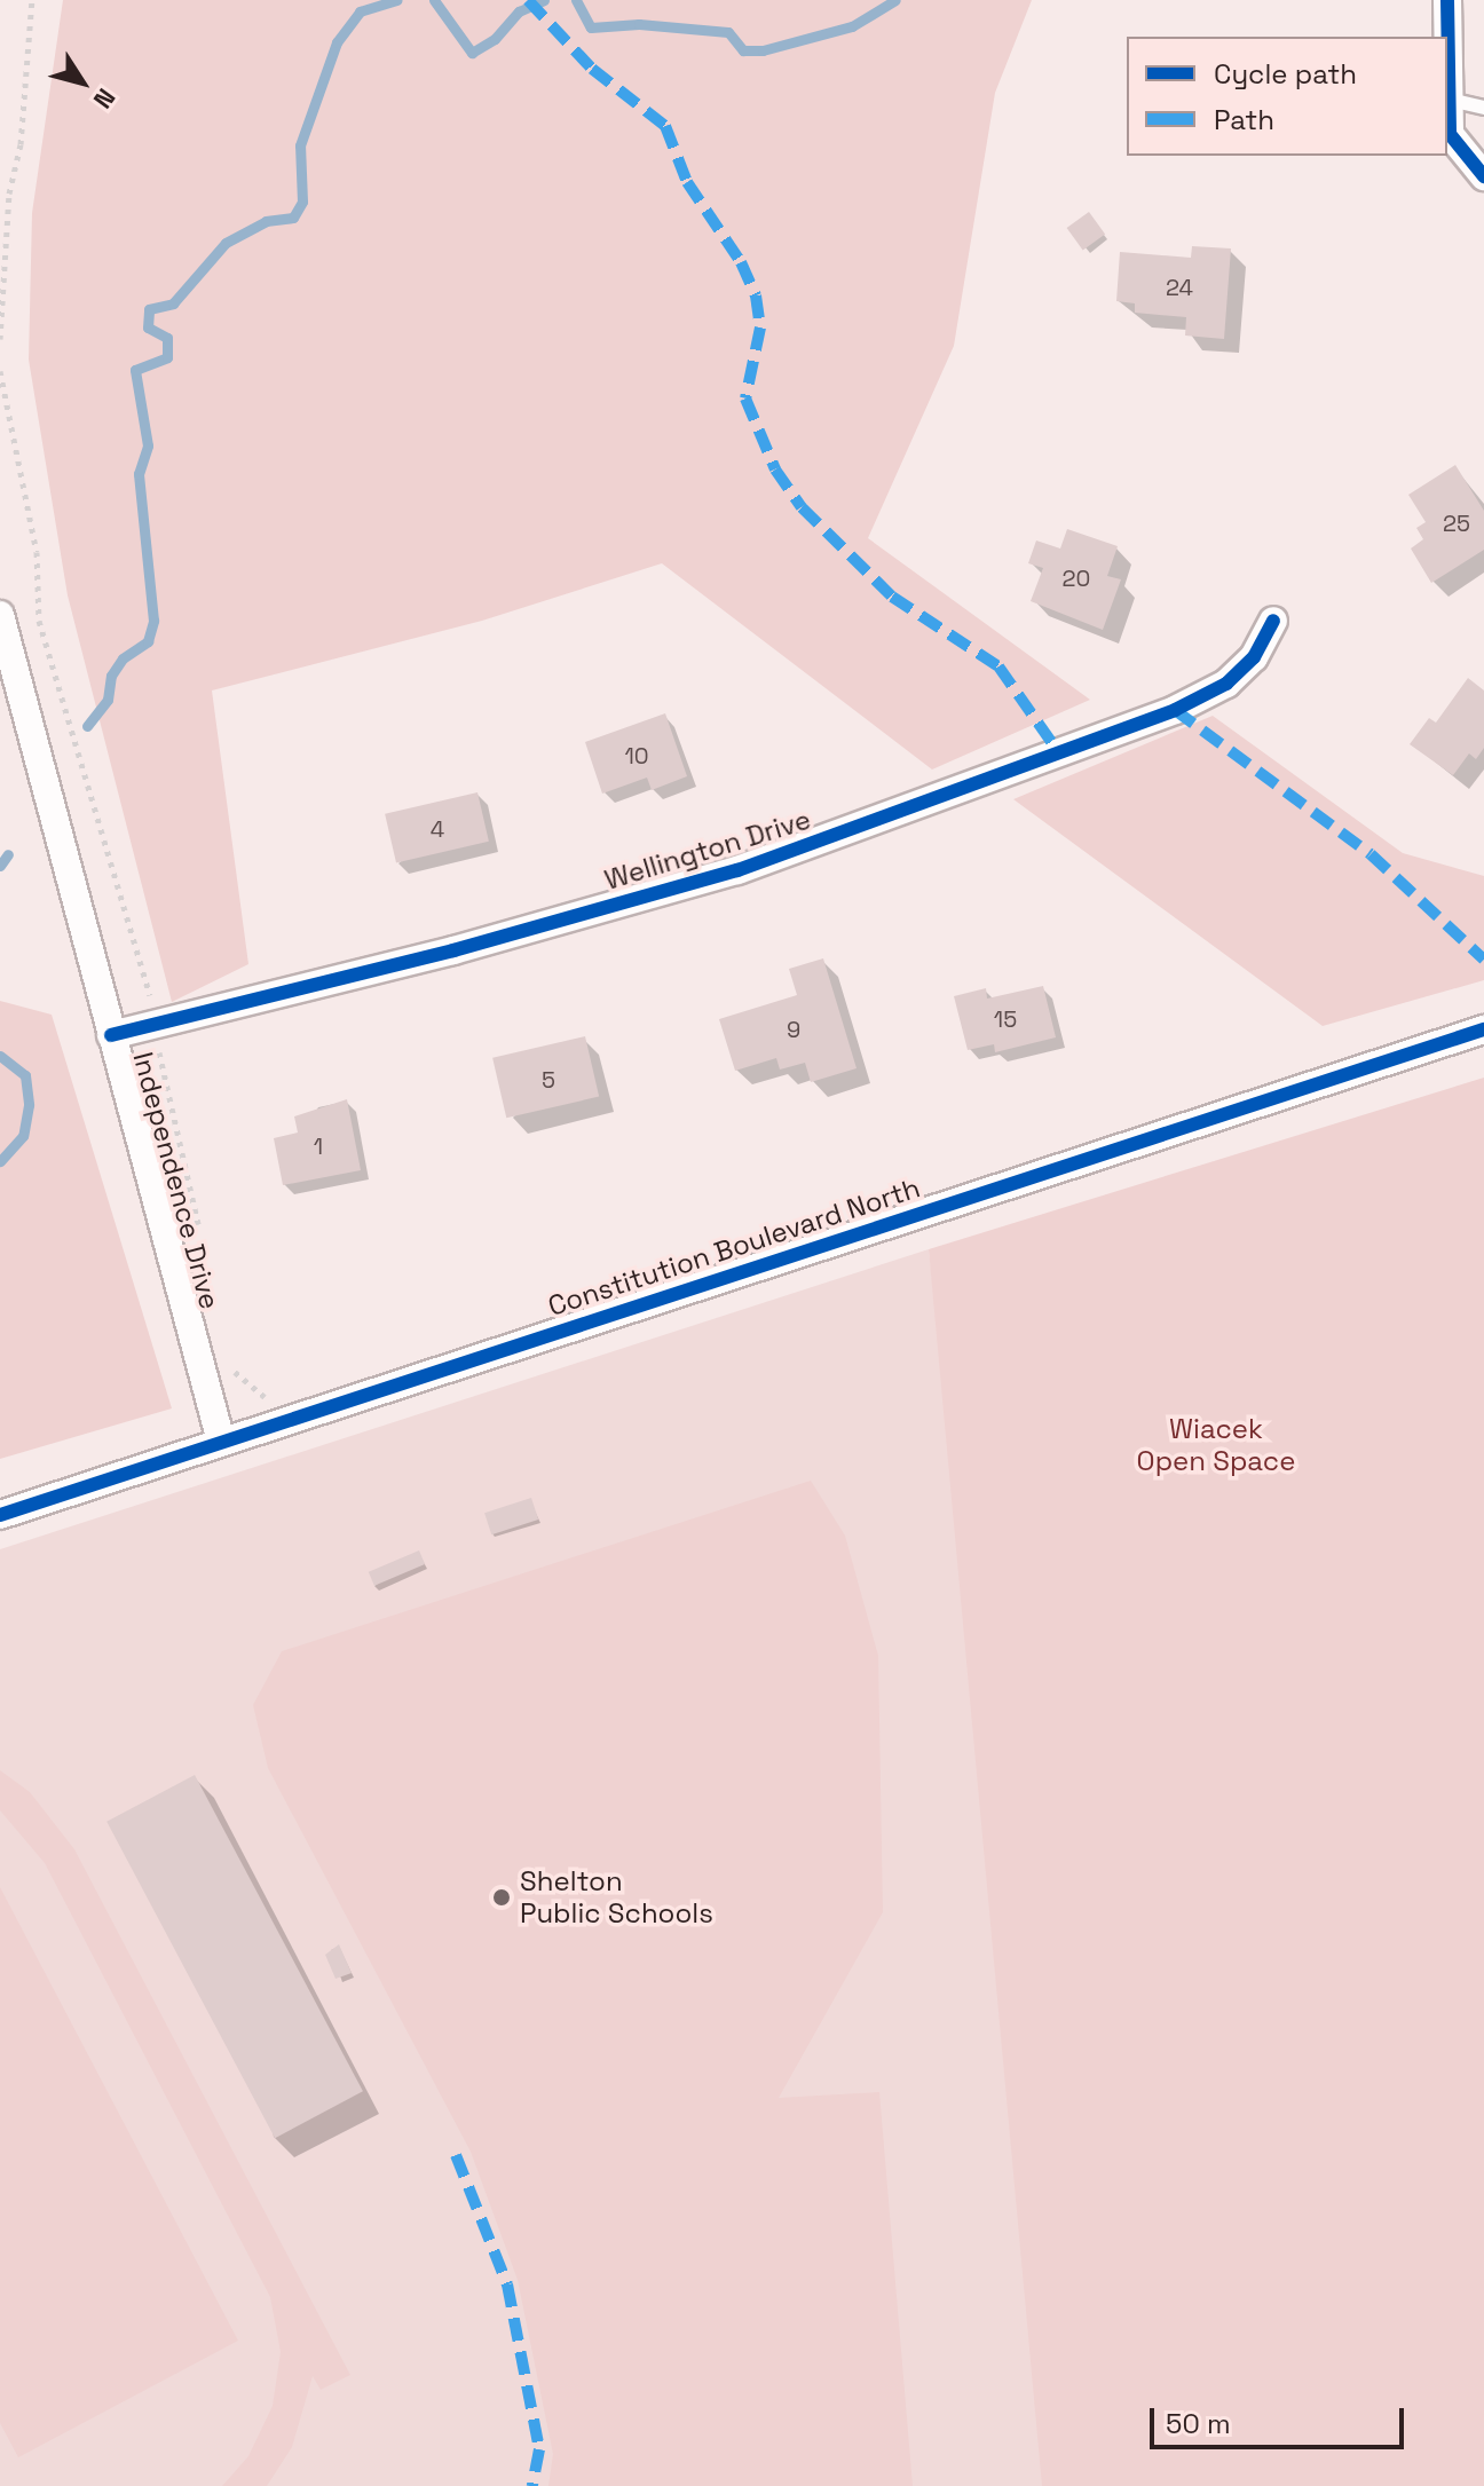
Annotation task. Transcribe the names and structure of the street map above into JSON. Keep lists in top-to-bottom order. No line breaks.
{"streets":{"street":["Wellington Drive","Independence Drive","Constitution Boulevard North"]},"crossings":[["Wellington Drive","Independence Drive"],["Independence Drive","Constitution Boulevard North"]],"parks":["Wiacek Open Space"],"places":["Shelton Public Schools"],"house_numbers":["24","25","20","10","4","15","9","5","1"],"legend":["Cycle path","Path"],"scale_bar":"50 m","north":"bottom right"}
